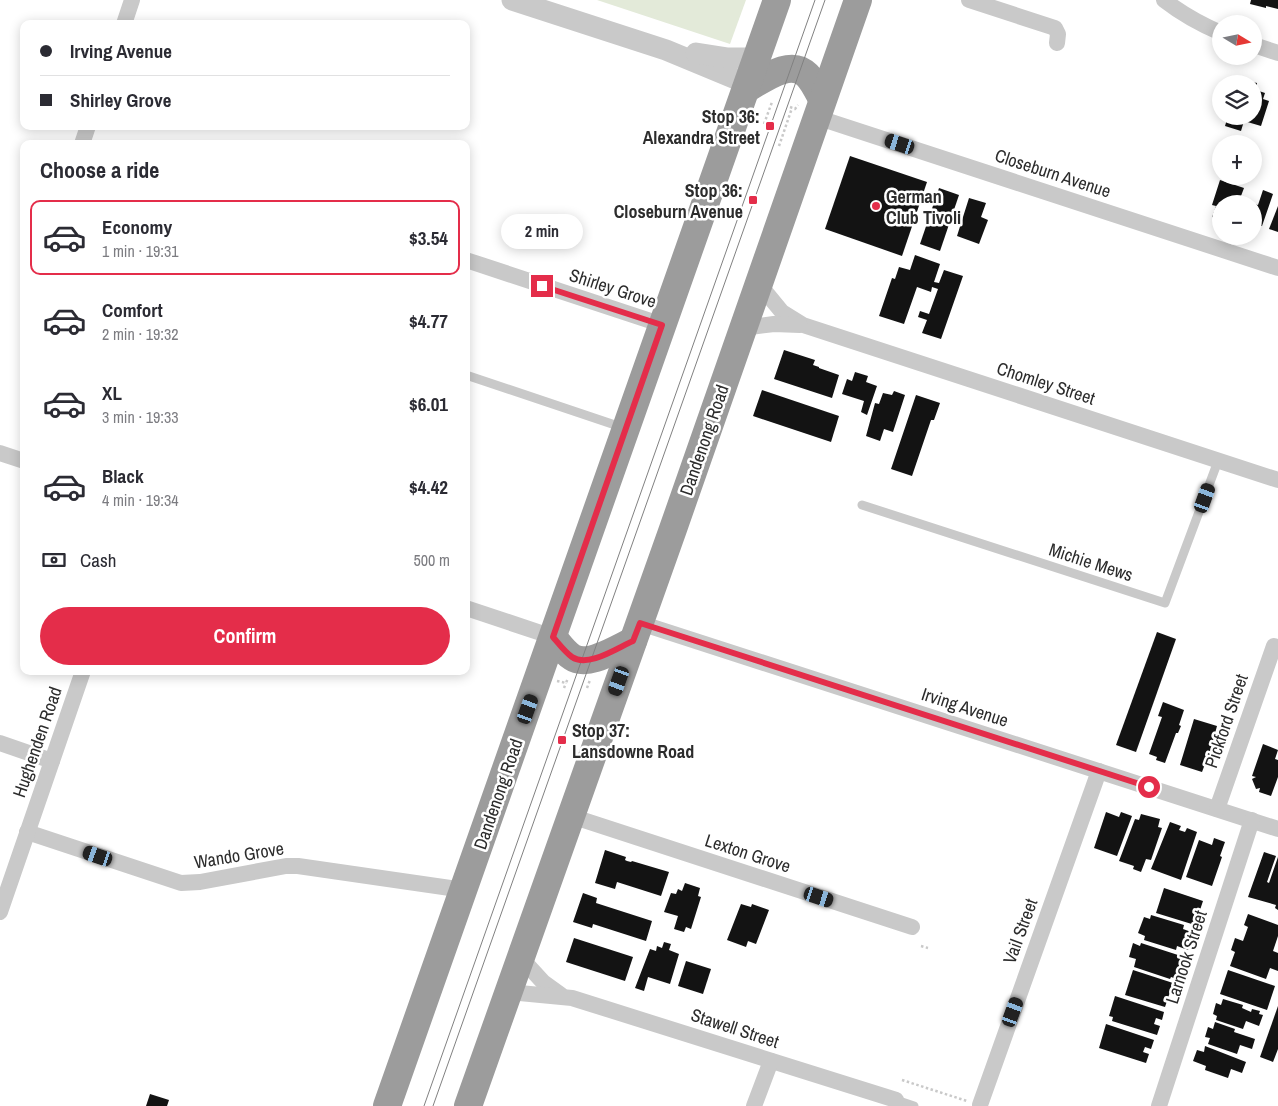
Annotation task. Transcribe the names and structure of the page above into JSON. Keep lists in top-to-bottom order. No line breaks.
{"streets":{"highway":["Dandenong Road"],"street":["Closeburn Avenue","Shirley Grove","Chomley Street","Irving Avenue","Pickford Street","Hughenden Road","Lexton Grove","Wando Grove","Vail Street","Larnook Street","Stawell Street"],"lane":["Michie Mews"]},"crossings":[["Closeburn Avenue","Dandenong Road"],["Shirley Grove","Dandenong Road"],["Chomley Street","Dandenong Road"],["Chomley Street","Michie Mews"],["Dandenong Road","Irving Avenue"],["Dandenong Road","Lexton Grove"],["Dandenong Road","Wando Grove"],["Dandenong Road","Stawell Street"],["Irving Avenue","Pickford Street"],["Irving Avenue","Vail Street"],["Irving Avenue","Larnook Street"],["Hughenden Road","Wando Grove"]],"places":{"transit":["Stop 36: Alexandra Street","Stop 36: Closeburn Avenue","Stop 37: Lansdowne Road"],"other":["German Club Tivoli"]},"north":"right","page":{"map_buttons":["+","−"],"banner":["Irving Avenue","Shirley Grove"],"heading":"Choose a ride","list":[{"name":"Economy","note":"1 min · 19:31","value":"$3.54"},{"name":"Comfort","note":"2 min · 19:32","value":"$4.77"},{"name":"XL","note":"3 min · 19:33","value":"$6.01"},{"name":"Black","note":"4 min · 19:34","value":"$4.42"}],"bubble":"2 min","pay":["Cash","500 m"],"buttons":"Confirm"}}
